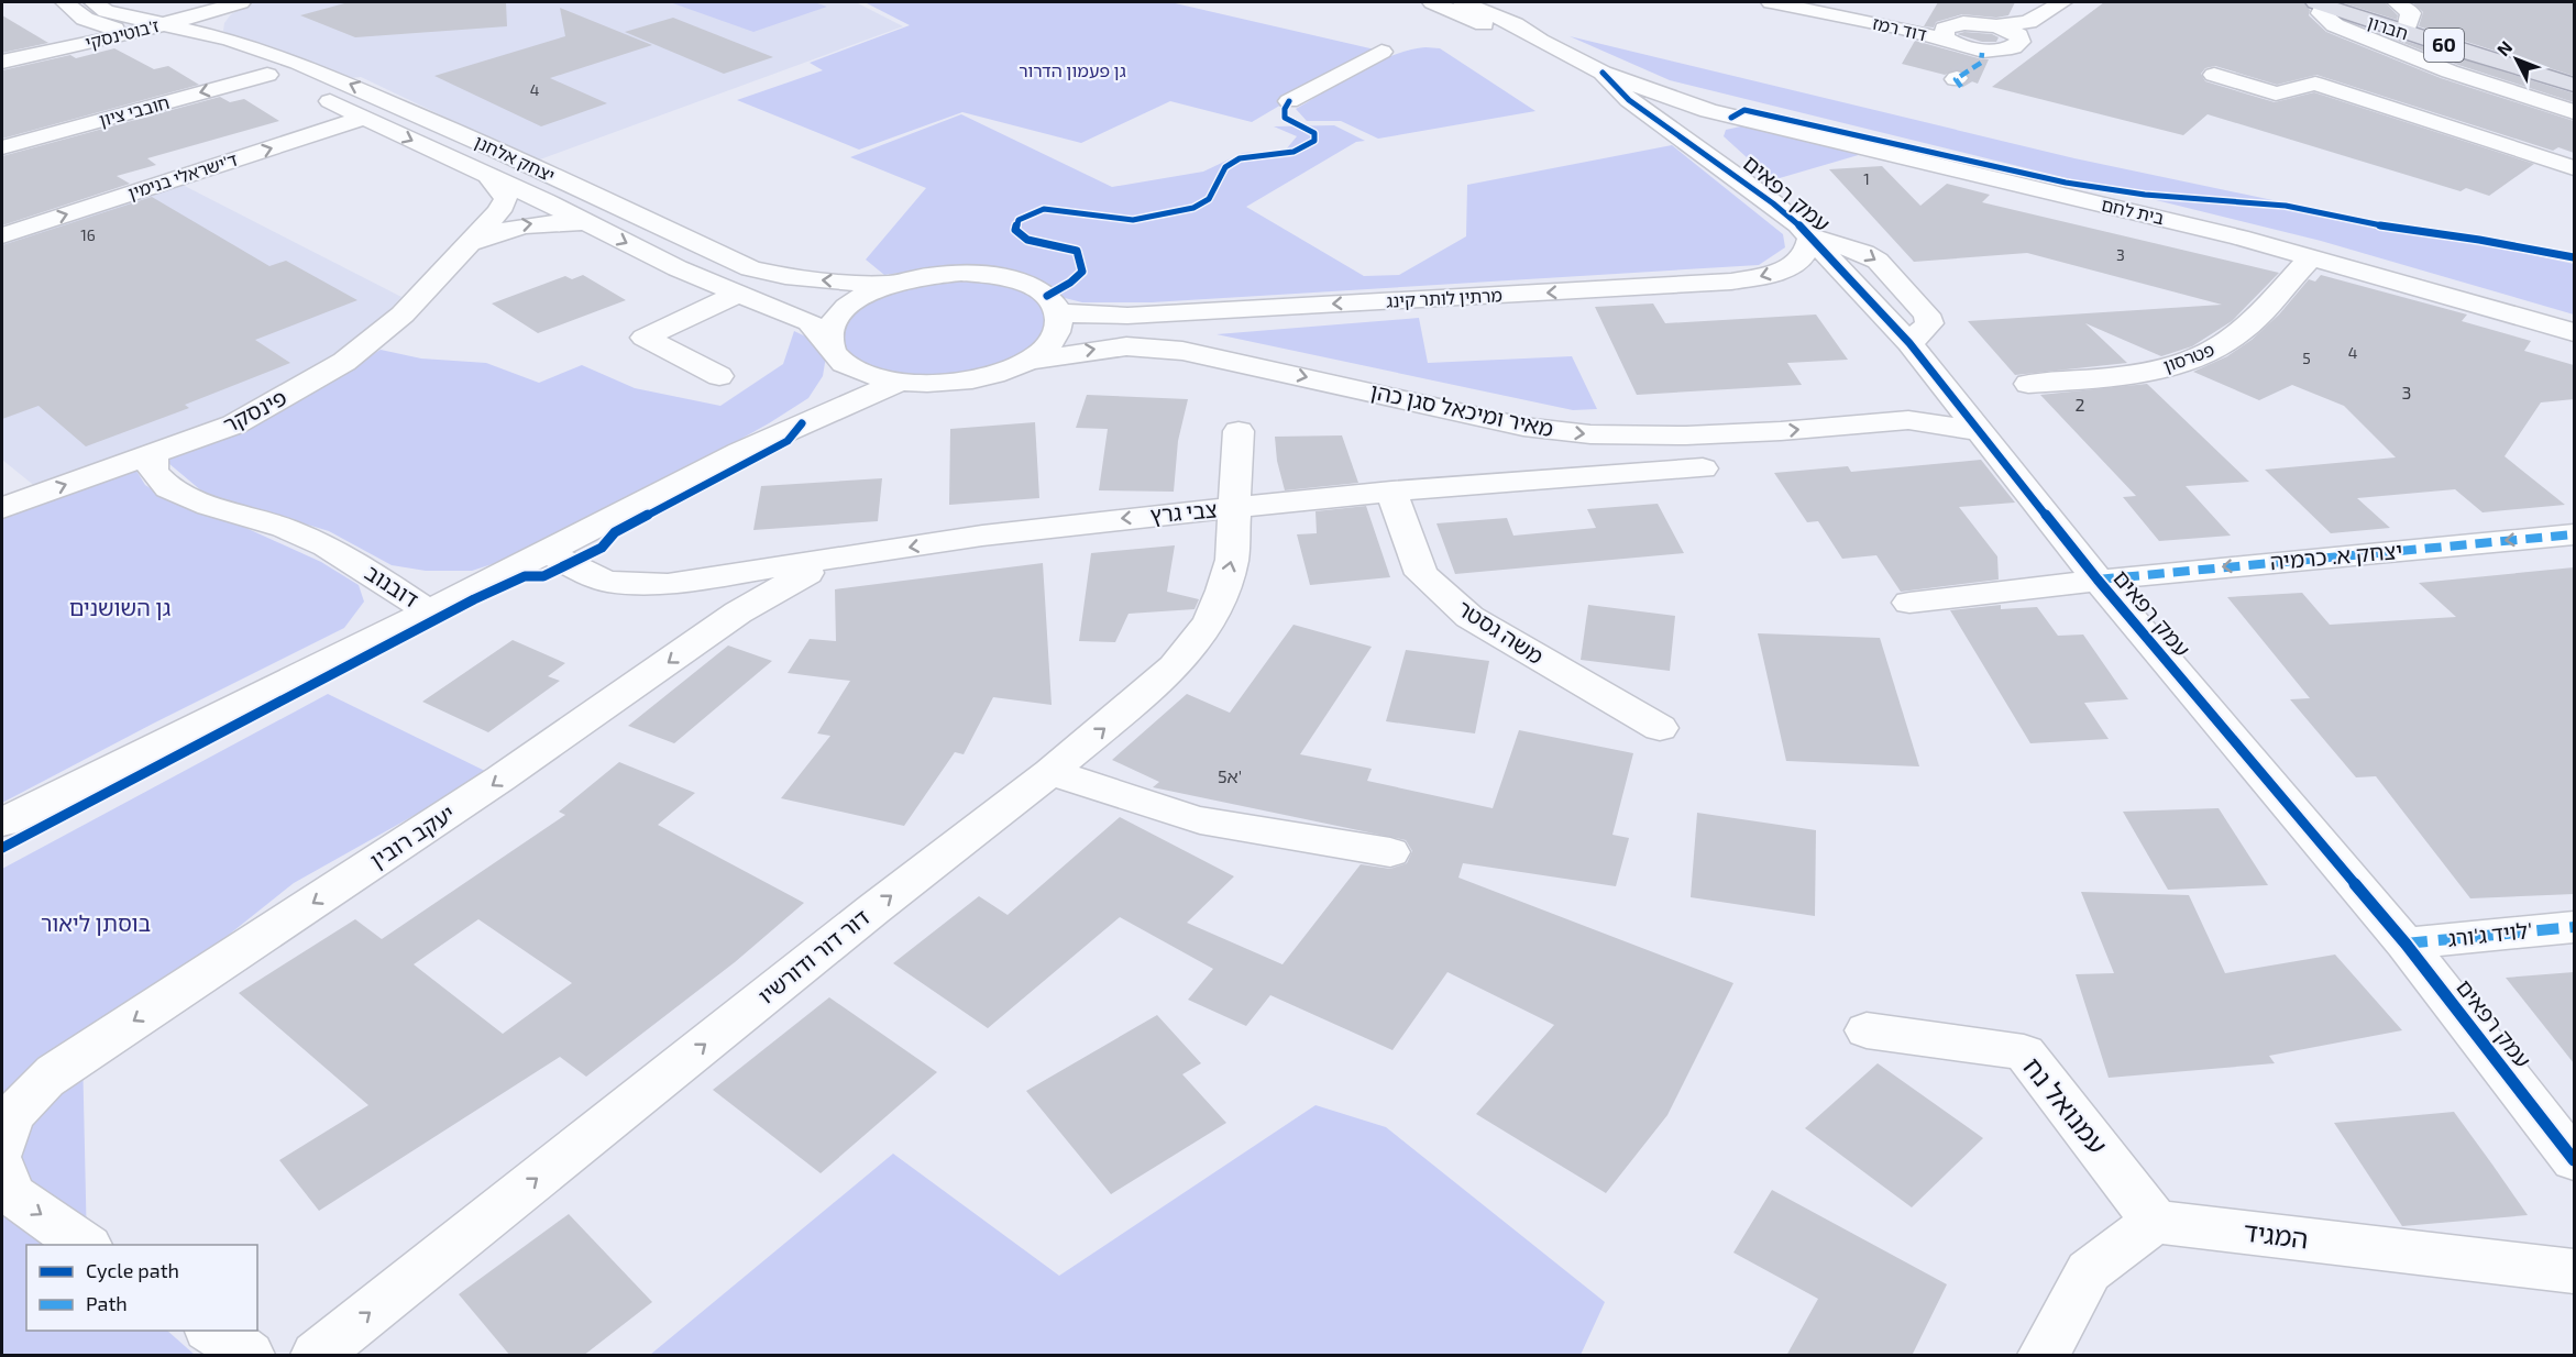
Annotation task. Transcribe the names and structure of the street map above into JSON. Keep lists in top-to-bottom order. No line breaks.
{"streets":{"highway":["חברון","60"],"street":["דוד רמז","ז'בוטינסקי","חובבי ציון","יצחק אלחנן","ד'ישראלי בנימין","עמק רפאים","בית לחם","מרתין לותר קינג","פטרסון","מאיר ומיכאל סגן כהן","פינסקר","צבי גרץ","יצחק א. כרמיה","דובנוב","משה גסטר","יעקב רובין","לויד ג'ורג'","דור דור ודורשיו","עמנואל נח","המגיד"]},"crossings":[["ז'בוטינסקי","יצחק אלחנן"],["חובבי ציון","יצחק אלחנן"],["יצחק אלחנן","ד'ישראלי בנימין"],["יצחק אלחנן","פינסקר"],["עמק רפאים","בית לחם"],["עמק רפאים","מרתין לותר קינג"],["עמק רפאים","מאיר ומיכאל סגן כהן"],["עמק רפאים","יצחק א. כרמיה"],["עמק רפאים","לויד ג'ורג'"],["בית לחם","פטרסון"],["פינסקר","דובנוב"],["צבי גרץ","משה גסטר"],["צבי גרץ","יעקב רובין"],["צבי גרץ","דור דור ודורשיו"],["עמנואל נח","המגיד"]],"one_way":["חובבי ציון","ד'ישראלי בנימין","מרתין לותר קינג","מאיר ומיכאל סגן כהן","פינסקר","יצחק א. כרמיה","יעקב רובין","דור דור ודורשיו"],"parks":["גן פעמון הדרור","גן השושנים","בוסתן ליאור"],"house_numbers":["4","1","16","3","4","5","3","2","5א'"],"legend":["Cycle path","Path"],"north":"top left"}
